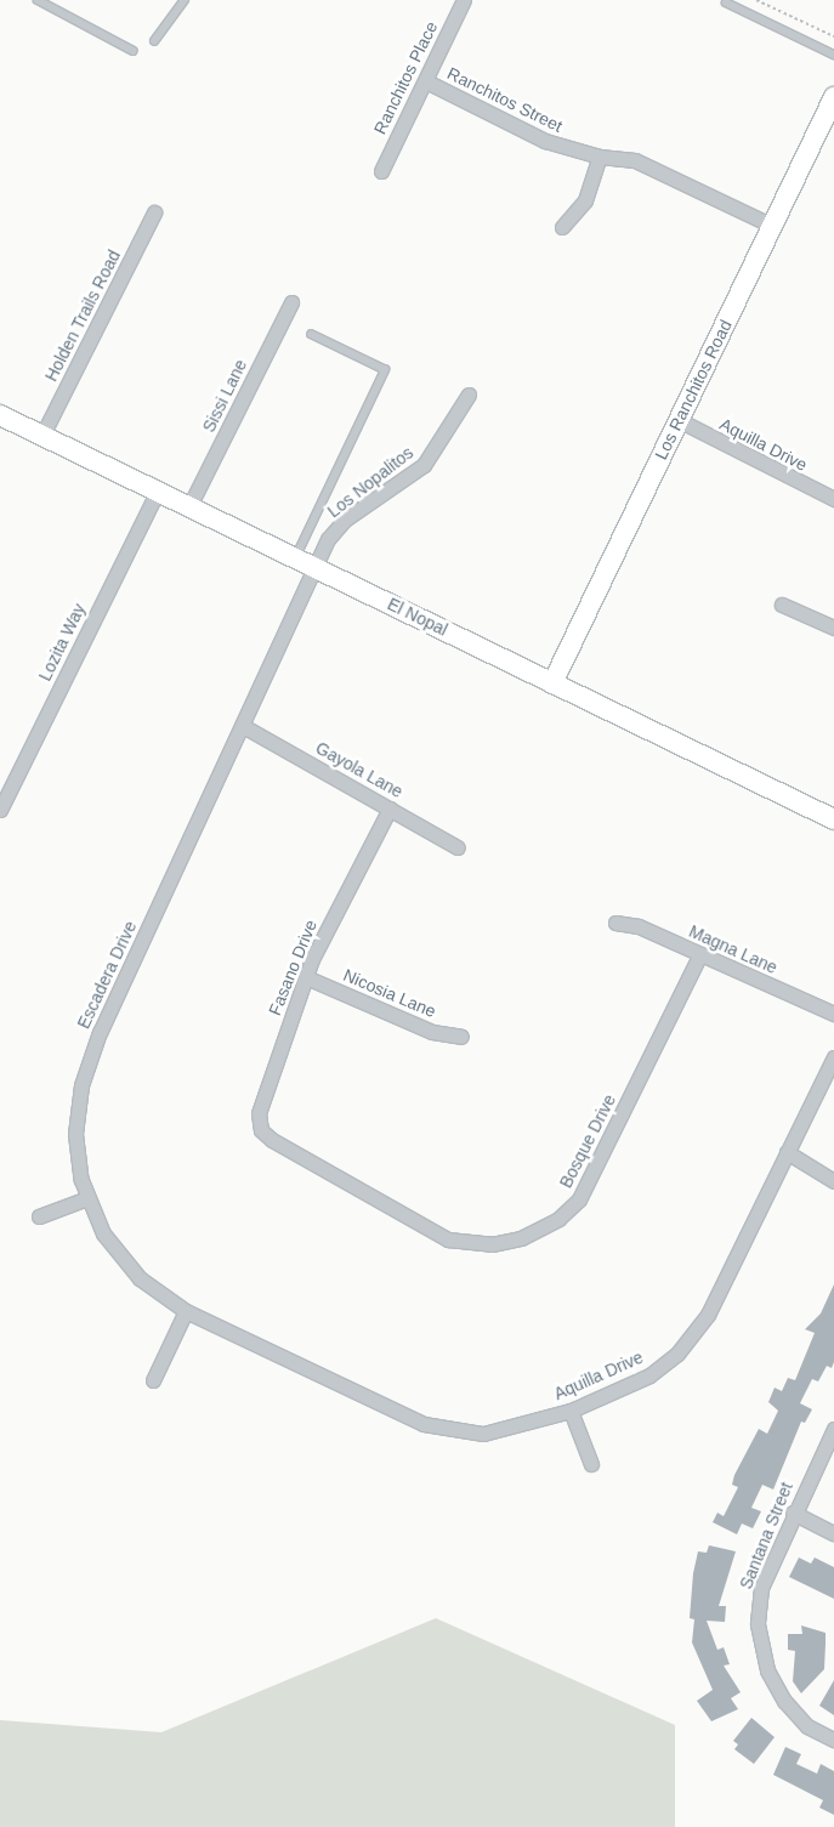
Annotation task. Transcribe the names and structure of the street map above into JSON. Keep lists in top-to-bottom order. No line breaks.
{"streets":{"main road":["Los Ranchitos Road","El Nopal"],"street":["Ranchitos Place","Ranchitos Street","Holden Trails Road","Sissi Lane","Aquilla Drive","Los Nopalitos","Lozita Way","Gayola Lane","Magna Lane","Fasano Drive","Escadera Drive","Nicosia Lane","Bosque Drive","Santana Street"]},"crossings":[["Ranchitos Place","Ranchitos Street"],["Ranchitos Street","Los Ranchitos Road"],["Holden Trails Road","El Nopal"],["Los Ranchitos Road","Aquilla Drive"],["Los Ranchitos Road","El Nopal"],["Sissi Lane","El Nopal"],["Aquilla Drive","Escadera Drive"],["Los Nopalitos","El Nopal"],["Los Nopalitos","Escadera Drive"],["El Nopal","Lozita Way"],["El Nopal","Escadera Drive"],["Gayola Lane","Fasano Drive"],["Gayola Lane","Escadera Drive"],["Magna Lane","Bosque Drive"],["Fasano Drive","Nicosia Lane"],["Fasano Drive","Bosque Drive"]]}
